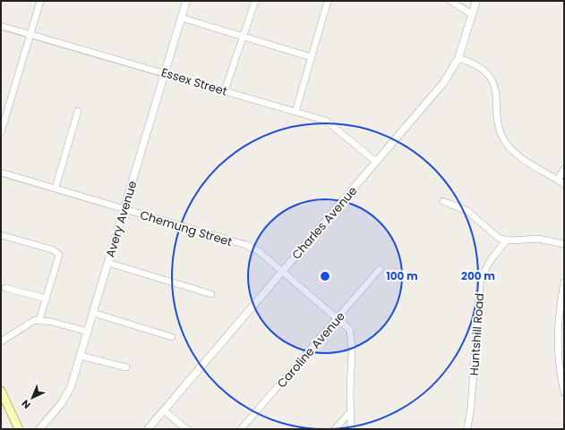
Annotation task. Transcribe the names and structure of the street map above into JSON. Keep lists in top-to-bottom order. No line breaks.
{"streets":{"street":["Essex Street","Avery Avenue","Charles Avenue","Chemung Street","Huntshill Road","Caroline Avenue"]},"crossings":[["Essex Street","Avery Avenue"],["Essex Street","Charles Avenue"],["Avery Avenue","Chemung Street"],["Charles Avenue","Chemung Street"],["Chemung Street","Caroline Avenue"]],"north":"bottom left","rings":["100 m","200 m"]}
